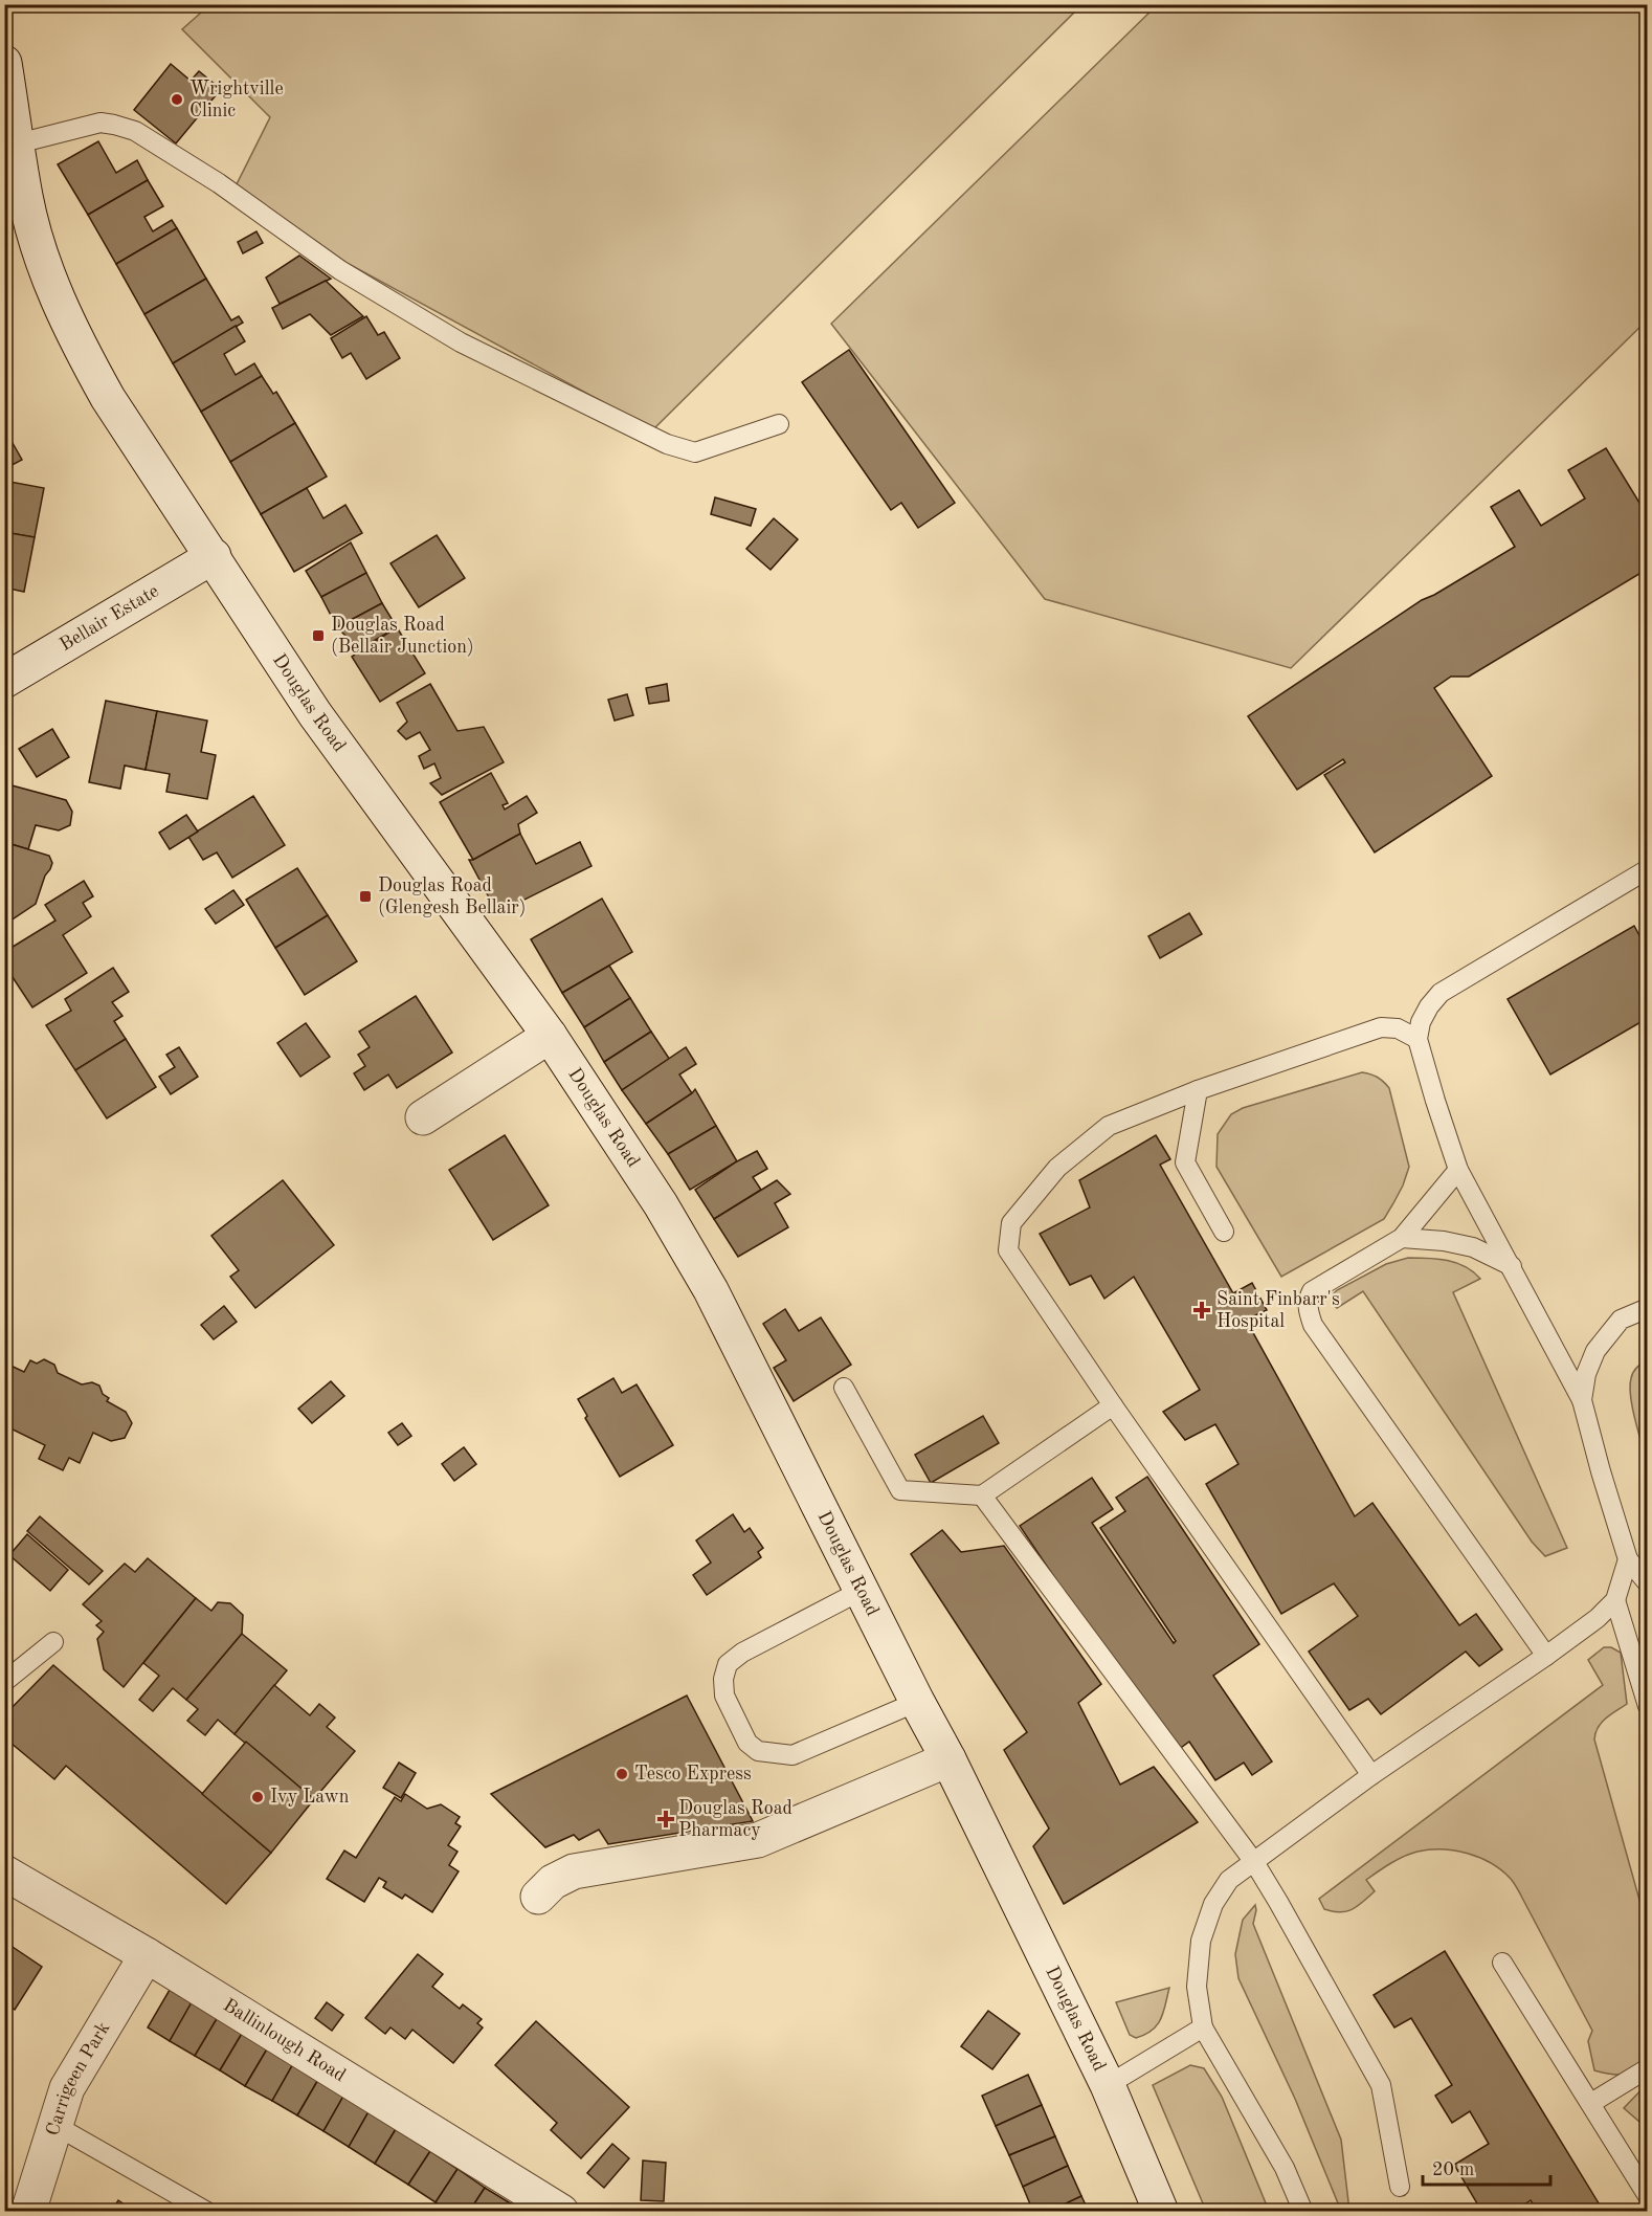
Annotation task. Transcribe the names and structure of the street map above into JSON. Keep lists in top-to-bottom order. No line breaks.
{"streets":{"main road":["Bellair Estate","Douglas Road","Ballinlough Road","Carrigeen Park"]},"crossings":[["Bellair Estate","Douglas Road"],["Ballinlough Road","Carrigeen Park"]],"places":{"other":["Wrightville Clinic","Tesco Express","Ivy Lawn"],"transit":["Douglas Road (Bellair Junction)","Douglas Road (Glengesh Bellair)"],"health":["Saint Finbarr's Hospital","Douglas Road Pharmacy"]},"scale_bar":"20 m"}
